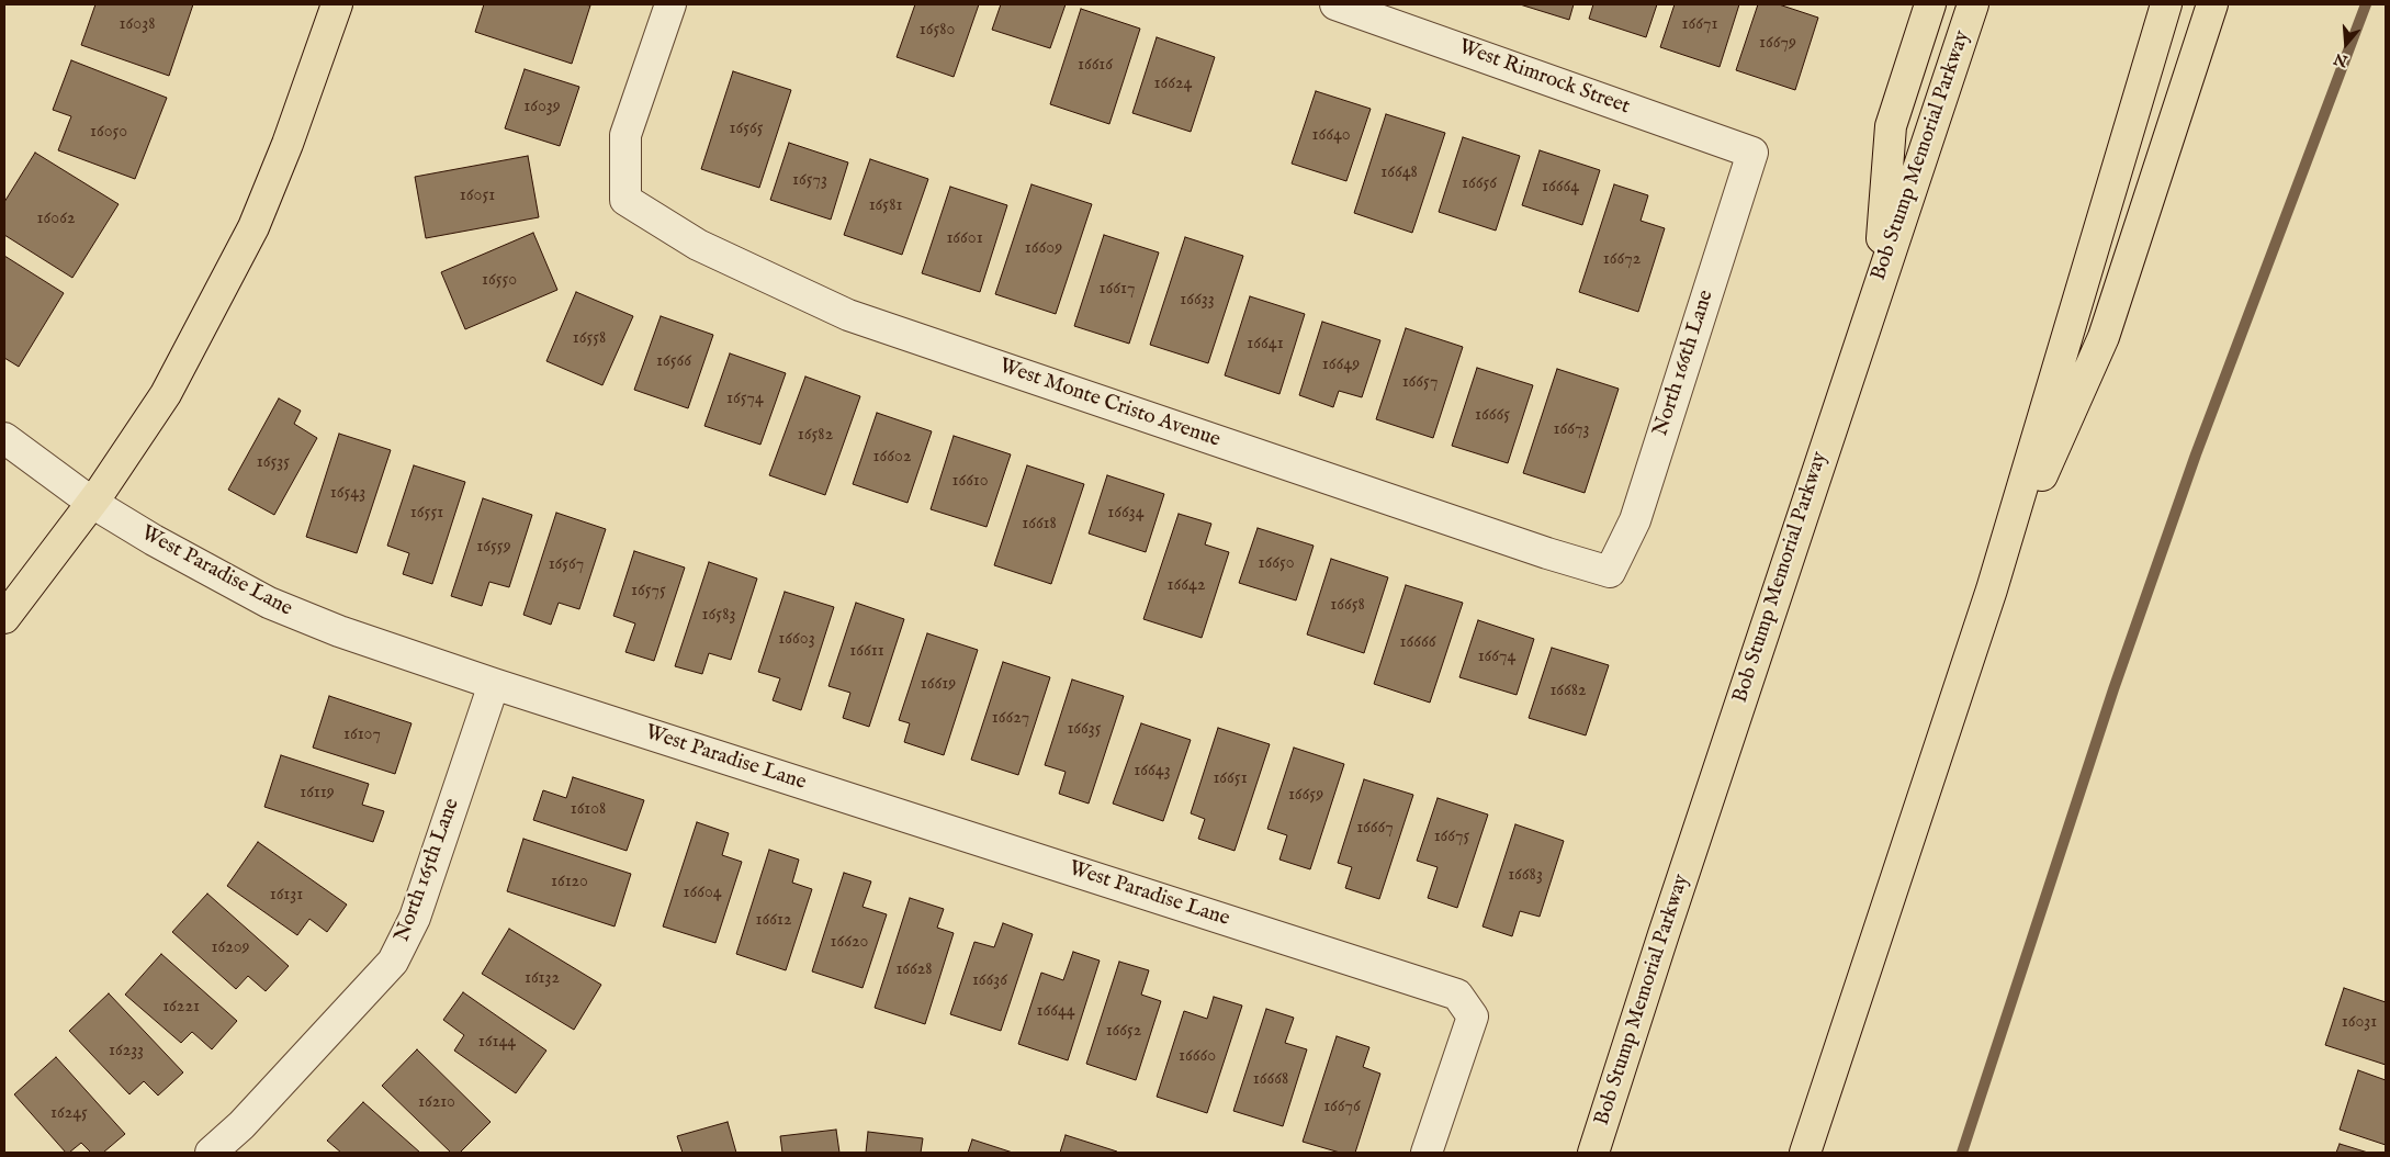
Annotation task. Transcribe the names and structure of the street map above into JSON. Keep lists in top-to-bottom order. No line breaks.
{"streets":{"main road":["Bob Stump Memorial Parkway"],"street":["West Rimrock Street","North 166th Lane","West Monte Cristo Avenue","West Paradise Lane","North 165th Lane"]},"crossings":[["West Rimrock Street","North 166th Lane"],["North 166th Lane","West Monte Cristo Avenue"],["West Paradise Lane","North 165th Lane"]],"house_numbers":["16038","16671","16580","16679","16616","16624","16039","16565","16050","16640","16648","16573","16656","16664","16051","16581","16062","16601","16609","16672","16550","16617","16633","16558","16641","16566","16649","16657","16574","16665","16673","16582","16602","16535","16610","16543","16551","16634","16618","16559","16650","16567","16642","16575","16658","16583","16603","16666","16611","16674","16619","16682","16627","16635","16107","16643","16651","16119","16659","16108","16667","16675","16683","16120","16604","16131","16612","16620","16209","16628","16132","16636","16221","16644","16031","16652","16144","16233","16660","16668","16210","16676","16245"],"north":"bottom"}
